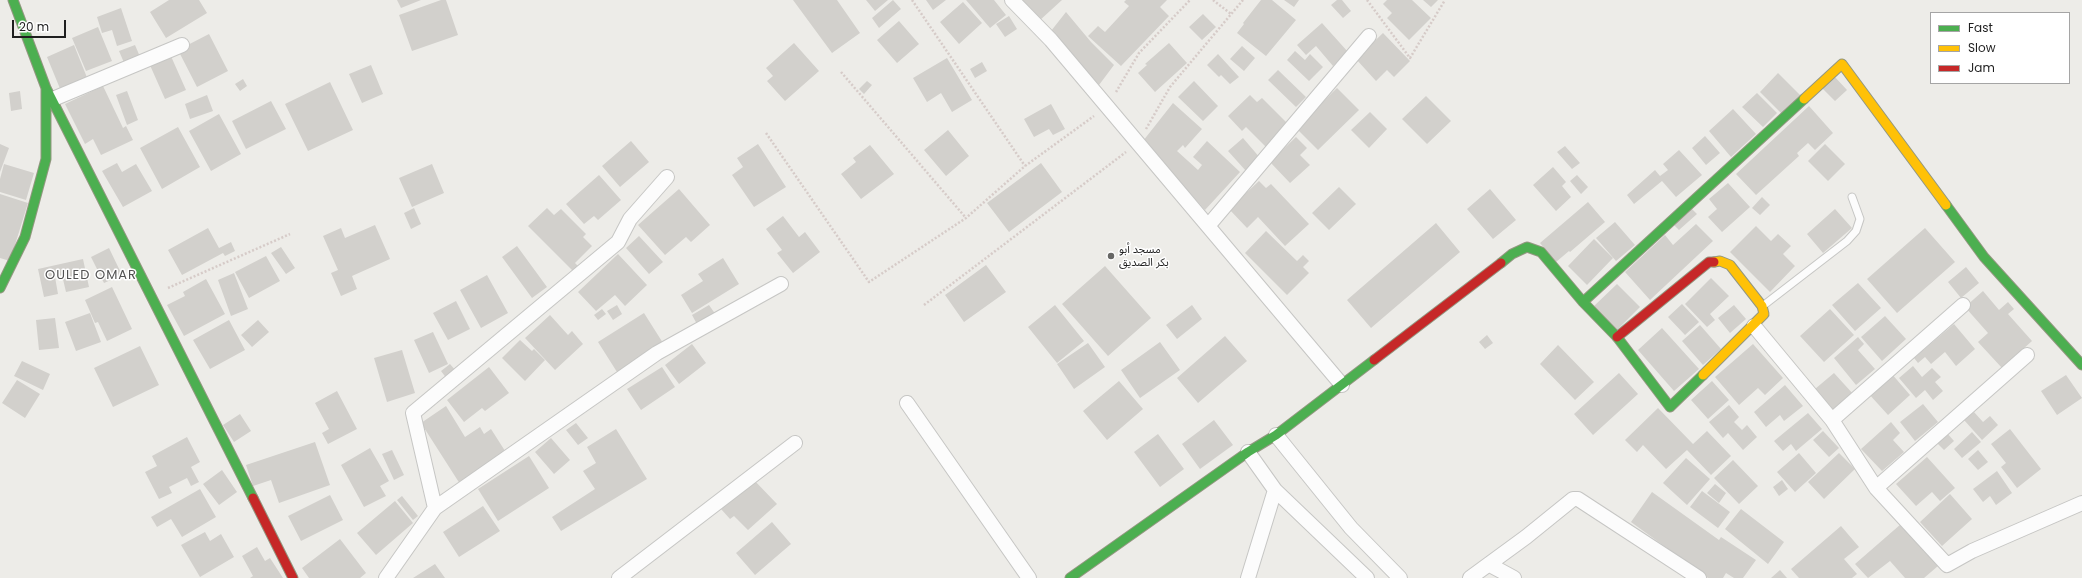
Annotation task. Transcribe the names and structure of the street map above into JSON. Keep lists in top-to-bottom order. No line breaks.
{"districts":["OULED OMAR"],"places":["مسجد أبو بكر الصديق"],"legend":["Fast","Slow","Jam"],"scale_bar":"20 m"}
